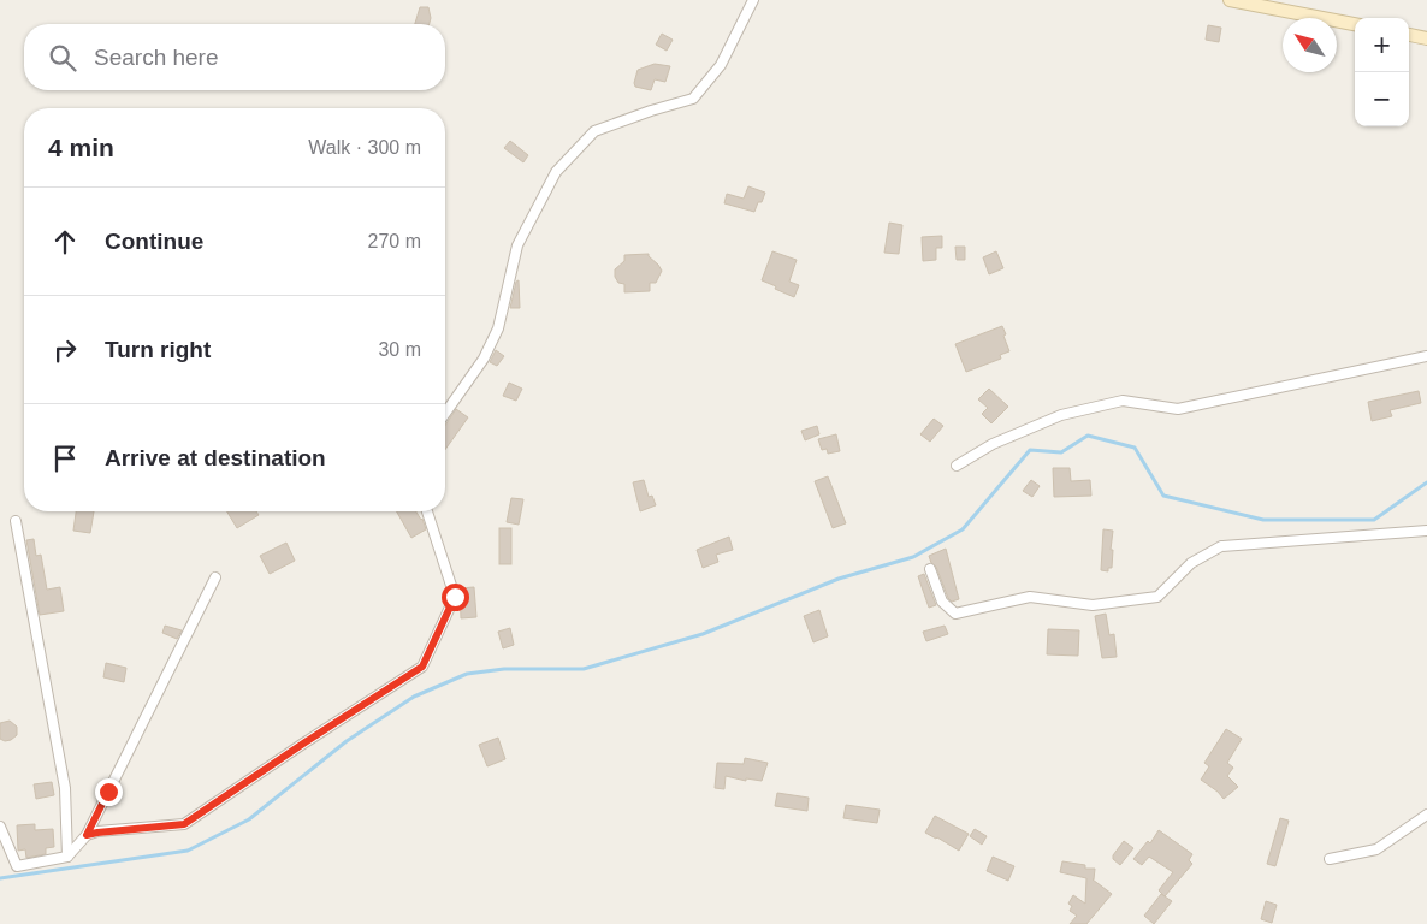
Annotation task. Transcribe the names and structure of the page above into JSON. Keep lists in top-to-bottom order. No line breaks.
{"north":"top left","page":{"map_buttons":["+","−"],"search":"Search here","heading":["4 min","Walk · 300 m"],"list":[["Continue","270 m"],["Turn right","30 m"],"Arrive at destination"]}}
